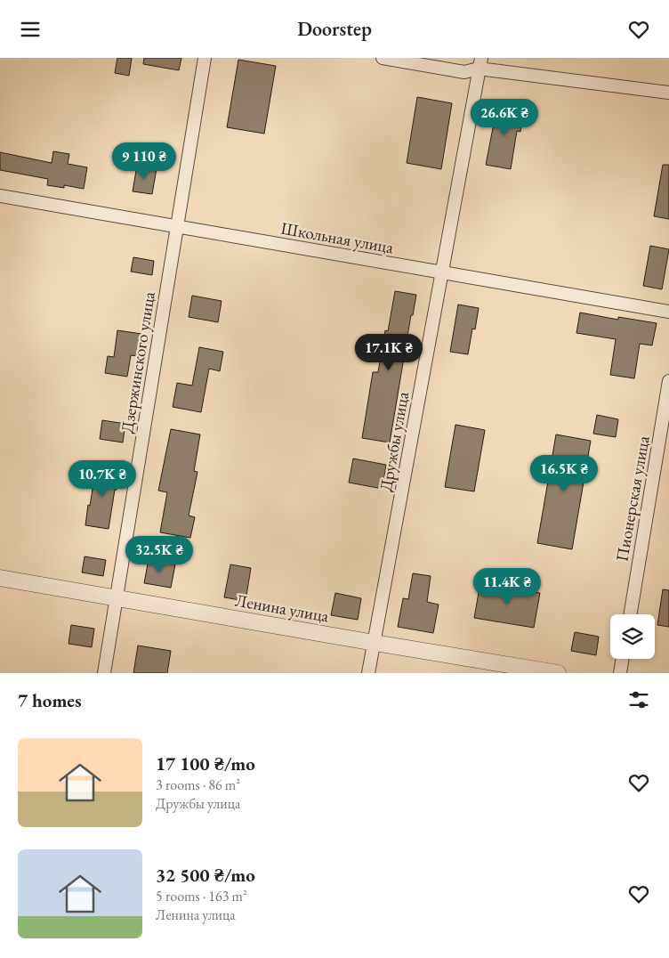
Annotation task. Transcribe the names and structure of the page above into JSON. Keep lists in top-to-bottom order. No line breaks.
{"streets":{"street":["Школьная улица","Дзержинского улица","Дружбы улица","Пионерская улица","Ленина улица"]},"crossings":[["Школьная улица","Дзержинского улица"],["Школьная улица","Дружбы улица"],["Дзержинского улица","Ленина улица"],["Дружбы улица","Ленина улица"]],"page":{"header":"Doorstep","price":["26.6K ₴","9 110 ₴","17.1K ₴","16.5K ₴","10.7K ₴","32.5K ₴","11.4K ₴"],"heading":"7 homes","list":[{"name":"17 100 ₴/mo","note":"3 rooms · 86 m² · Дружбы улица"},{"name":"32 500 ₴/mo","note":"5 rooms · 163 m² · Ленина улица"}]}}
